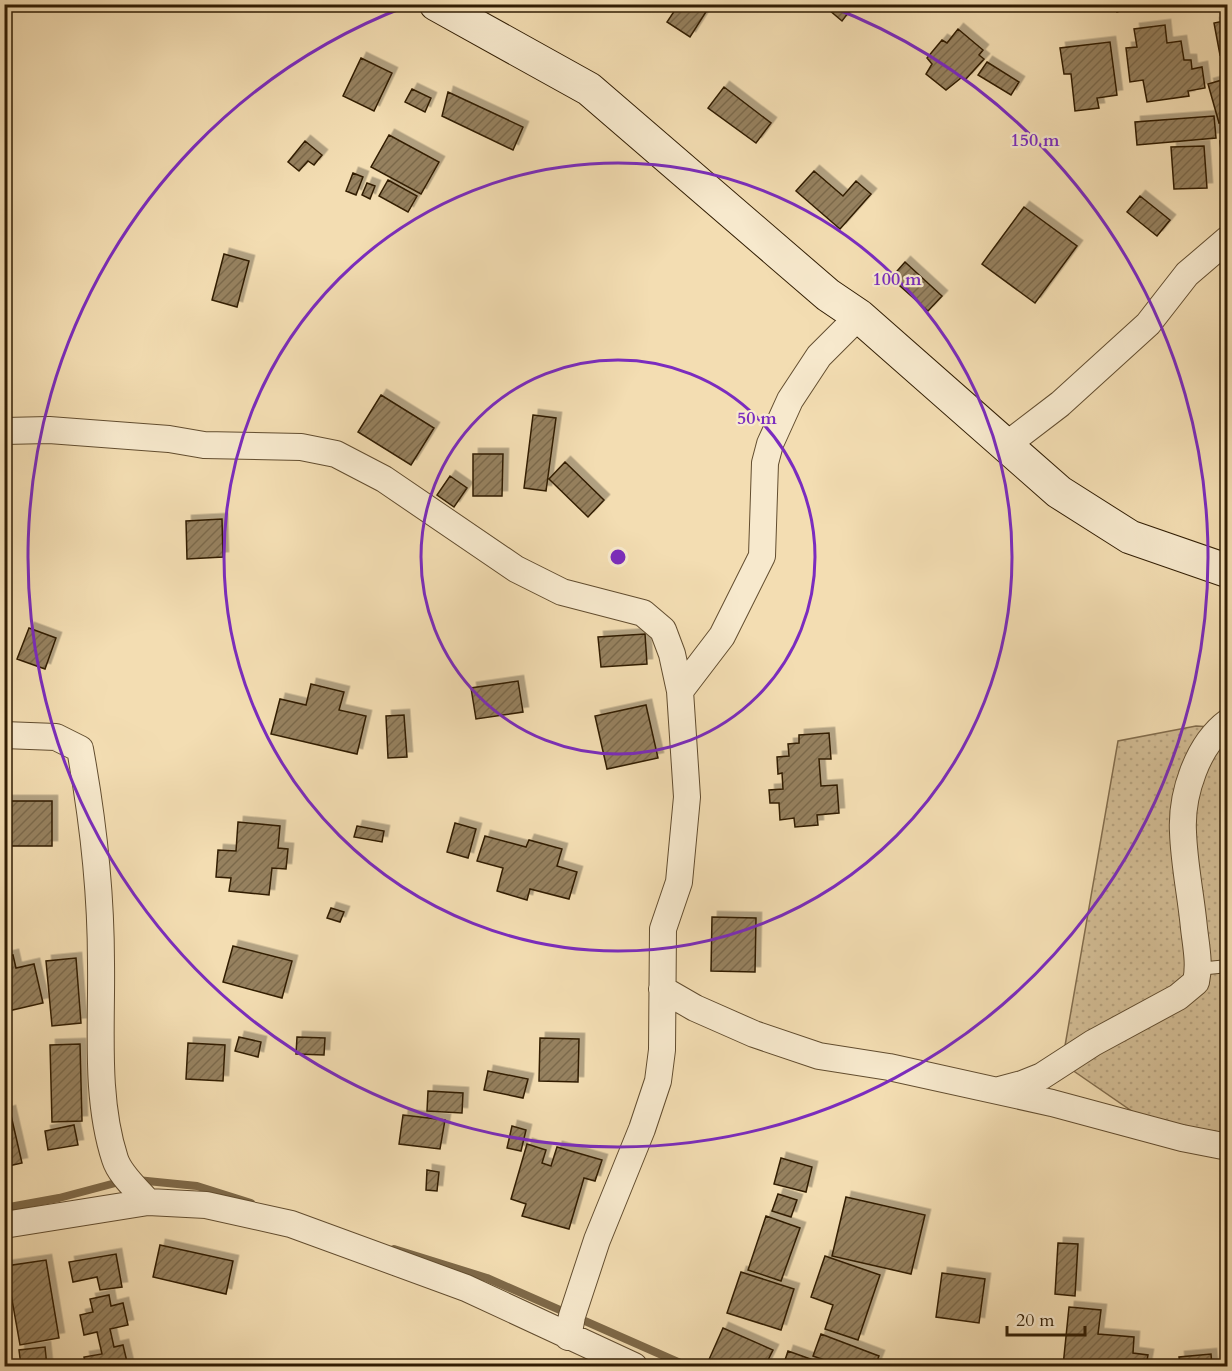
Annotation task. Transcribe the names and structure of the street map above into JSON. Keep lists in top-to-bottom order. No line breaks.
{"scale_bar":"20 m","rings":["150 m","100 m","50 m"]}
